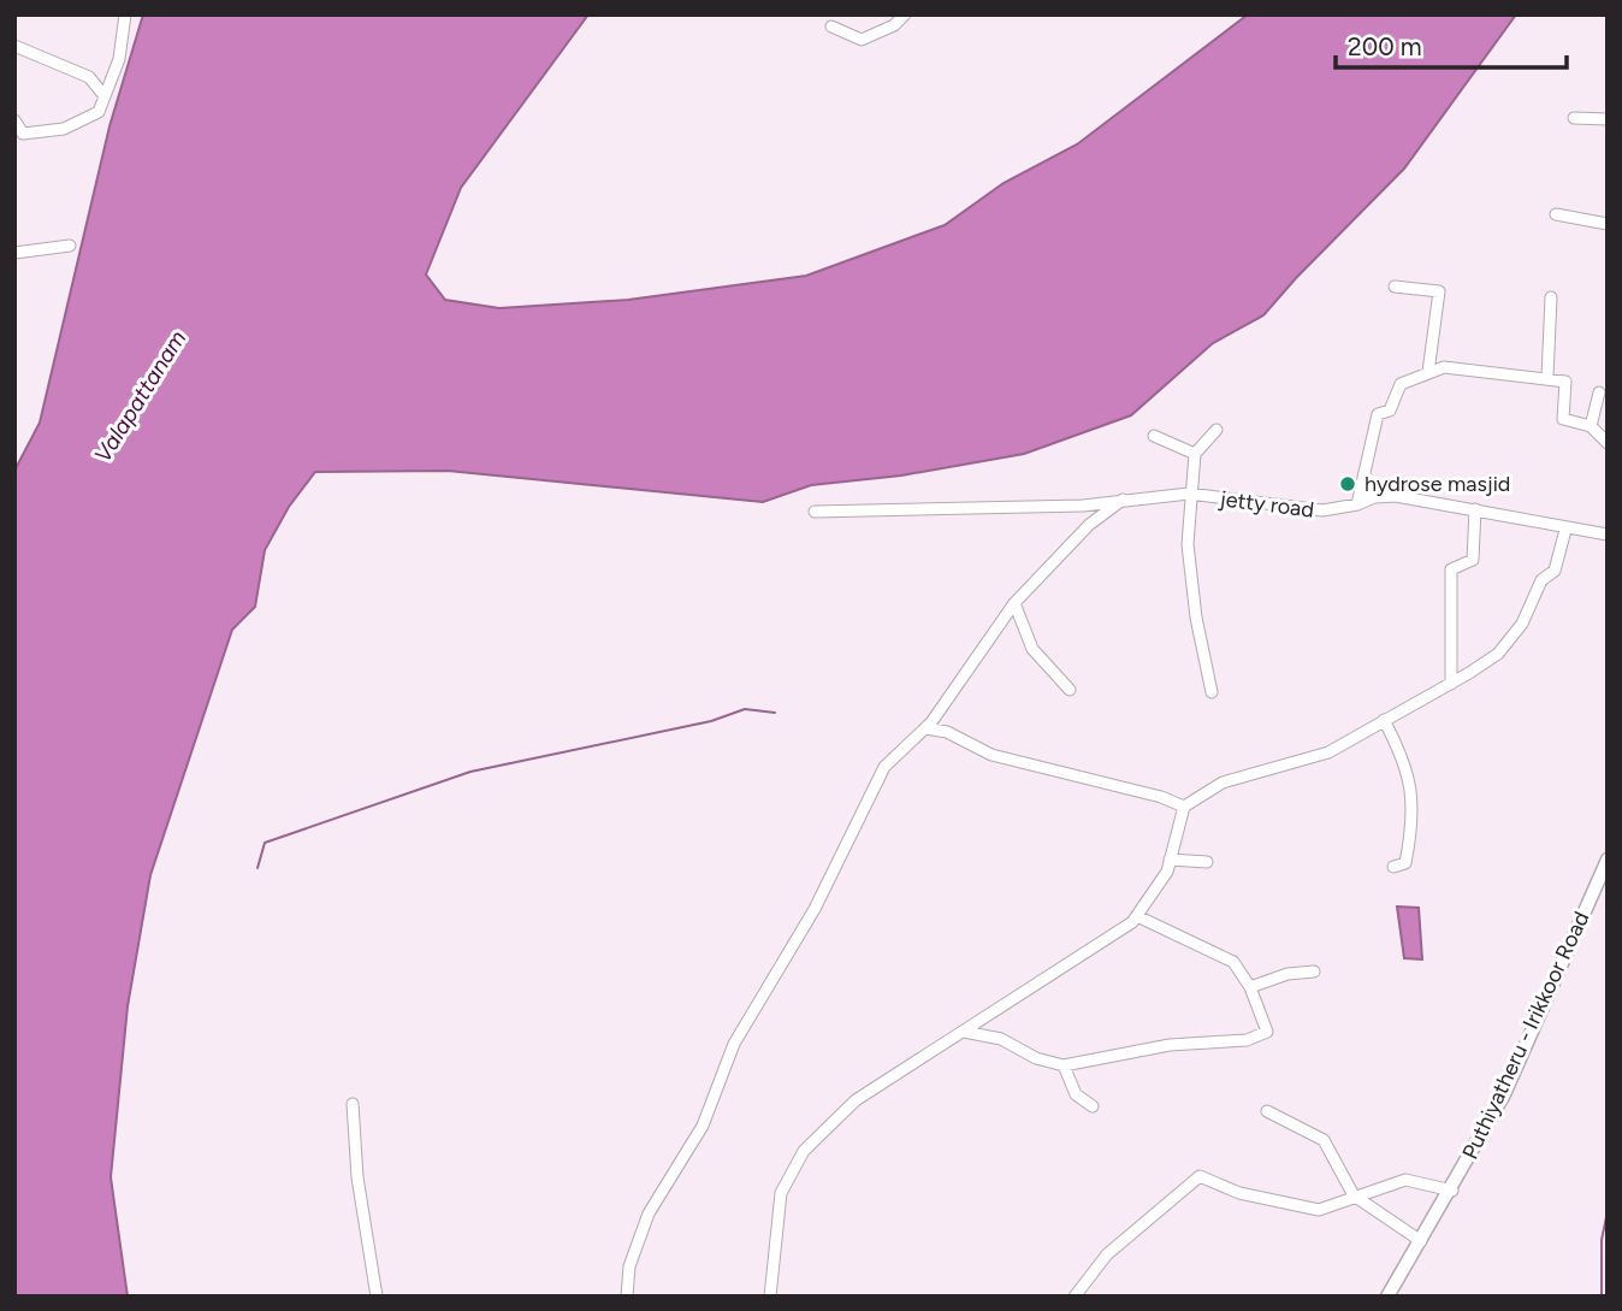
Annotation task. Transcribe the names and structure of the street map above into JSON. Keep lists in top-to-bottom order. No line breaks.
{"streets":{"main road":["Puthiyatheru - Irikkoor Road"],"street":["jetty road"]},"water":["Valapattanam"],"places":["hydrose masjid"],"scale_bar":"200 m"}
